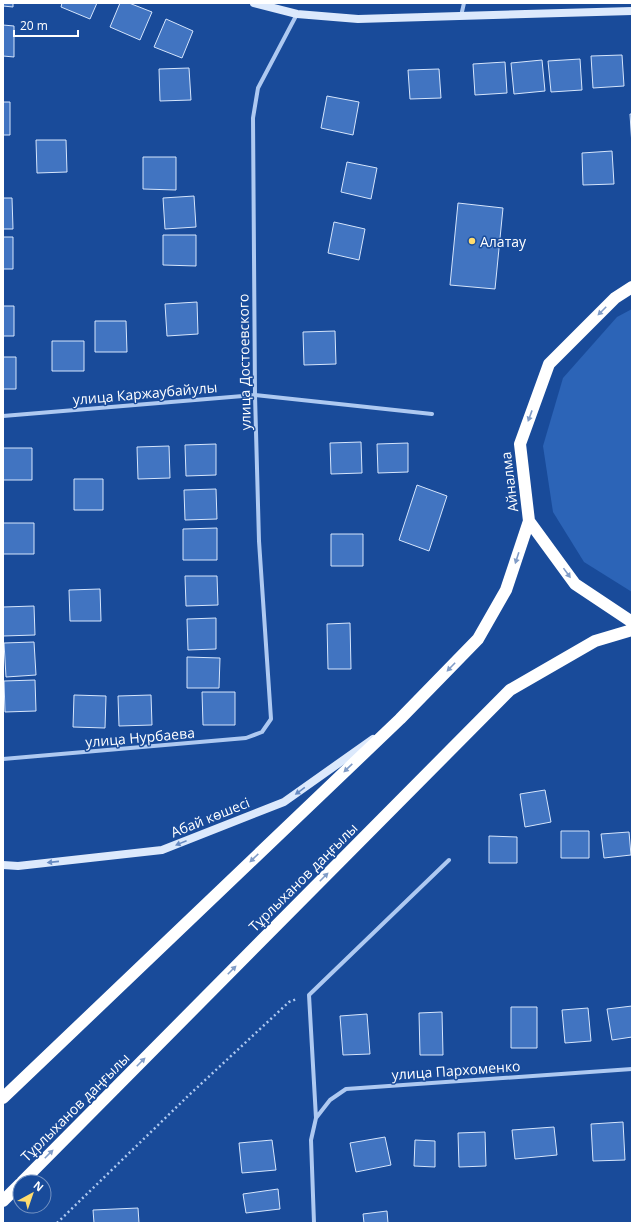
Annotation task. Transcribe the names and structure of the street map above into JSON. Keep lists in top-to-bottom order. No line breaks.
{"streets":{"highway":["Айналма","Тұрлыханов даңғылы"],"main road":["Абай көшесі"],"street":["улица Достоевского","улица Каржаубайулы","улица Нурбаева","улица Пархоменко"]},"crossings":[["улица Достоевского","улица Каржаубайулы"],["улица Достоевского","улица Нурбаева"]],"one_way":["Абай көшесі"],"places":["Алатау"],"scale_bar":"20 m","north":"top right"}
